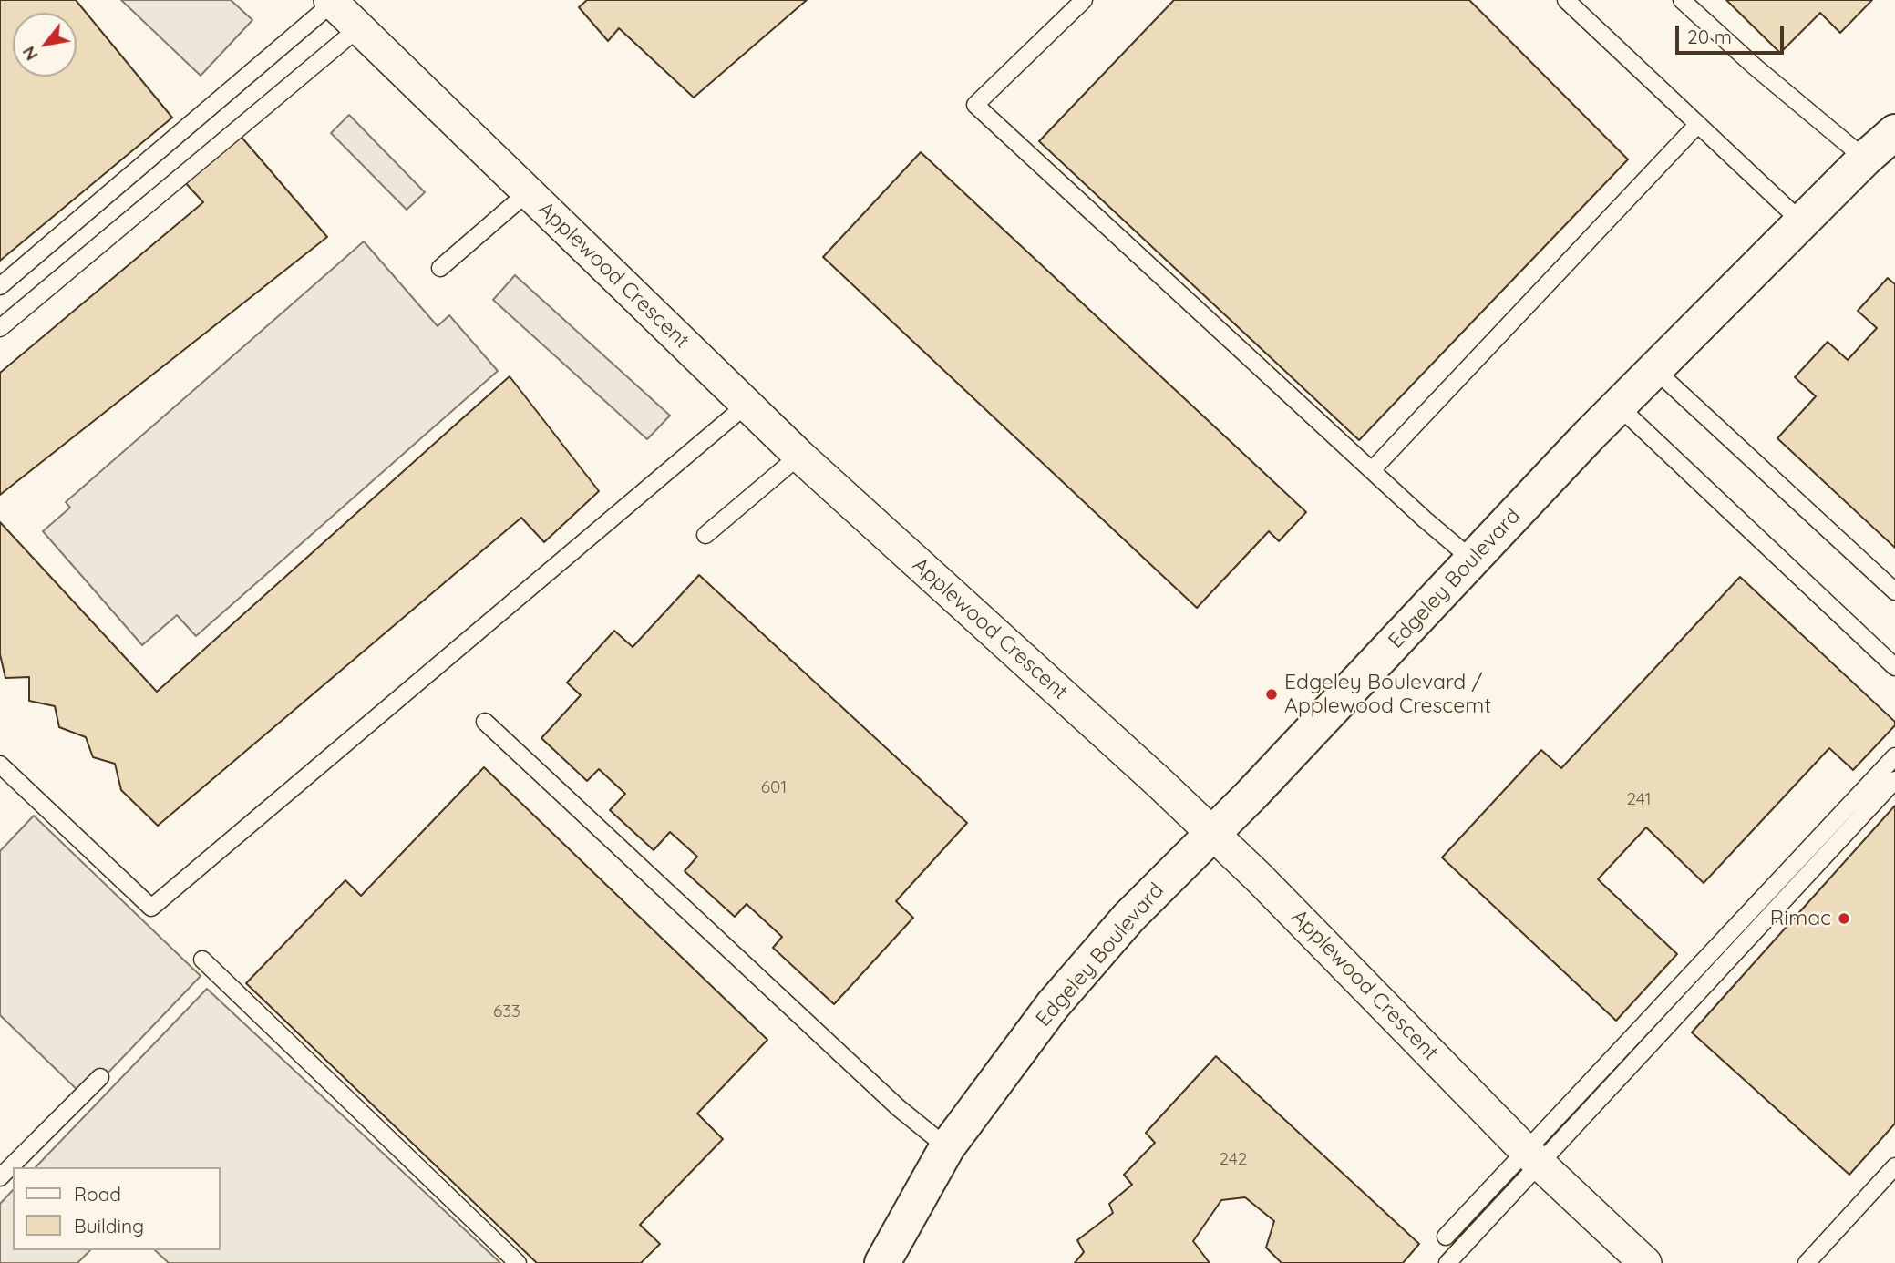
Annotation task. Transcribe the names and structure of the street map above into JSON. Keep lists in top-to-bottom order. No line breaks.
{"streets":{"street":["Applewood Crescent","Edgeley Boulevard"]},"crossings":[["Applewood Crescent","Edgeley Boulevard"]],"places":["Edgeley Boulevard / Applewood Crescemt","Rimac"],"house_numbers":["601","241","633","242"],"legend":["Road","Building"],"scale_bar":"20 m","north":"bottom left"}
